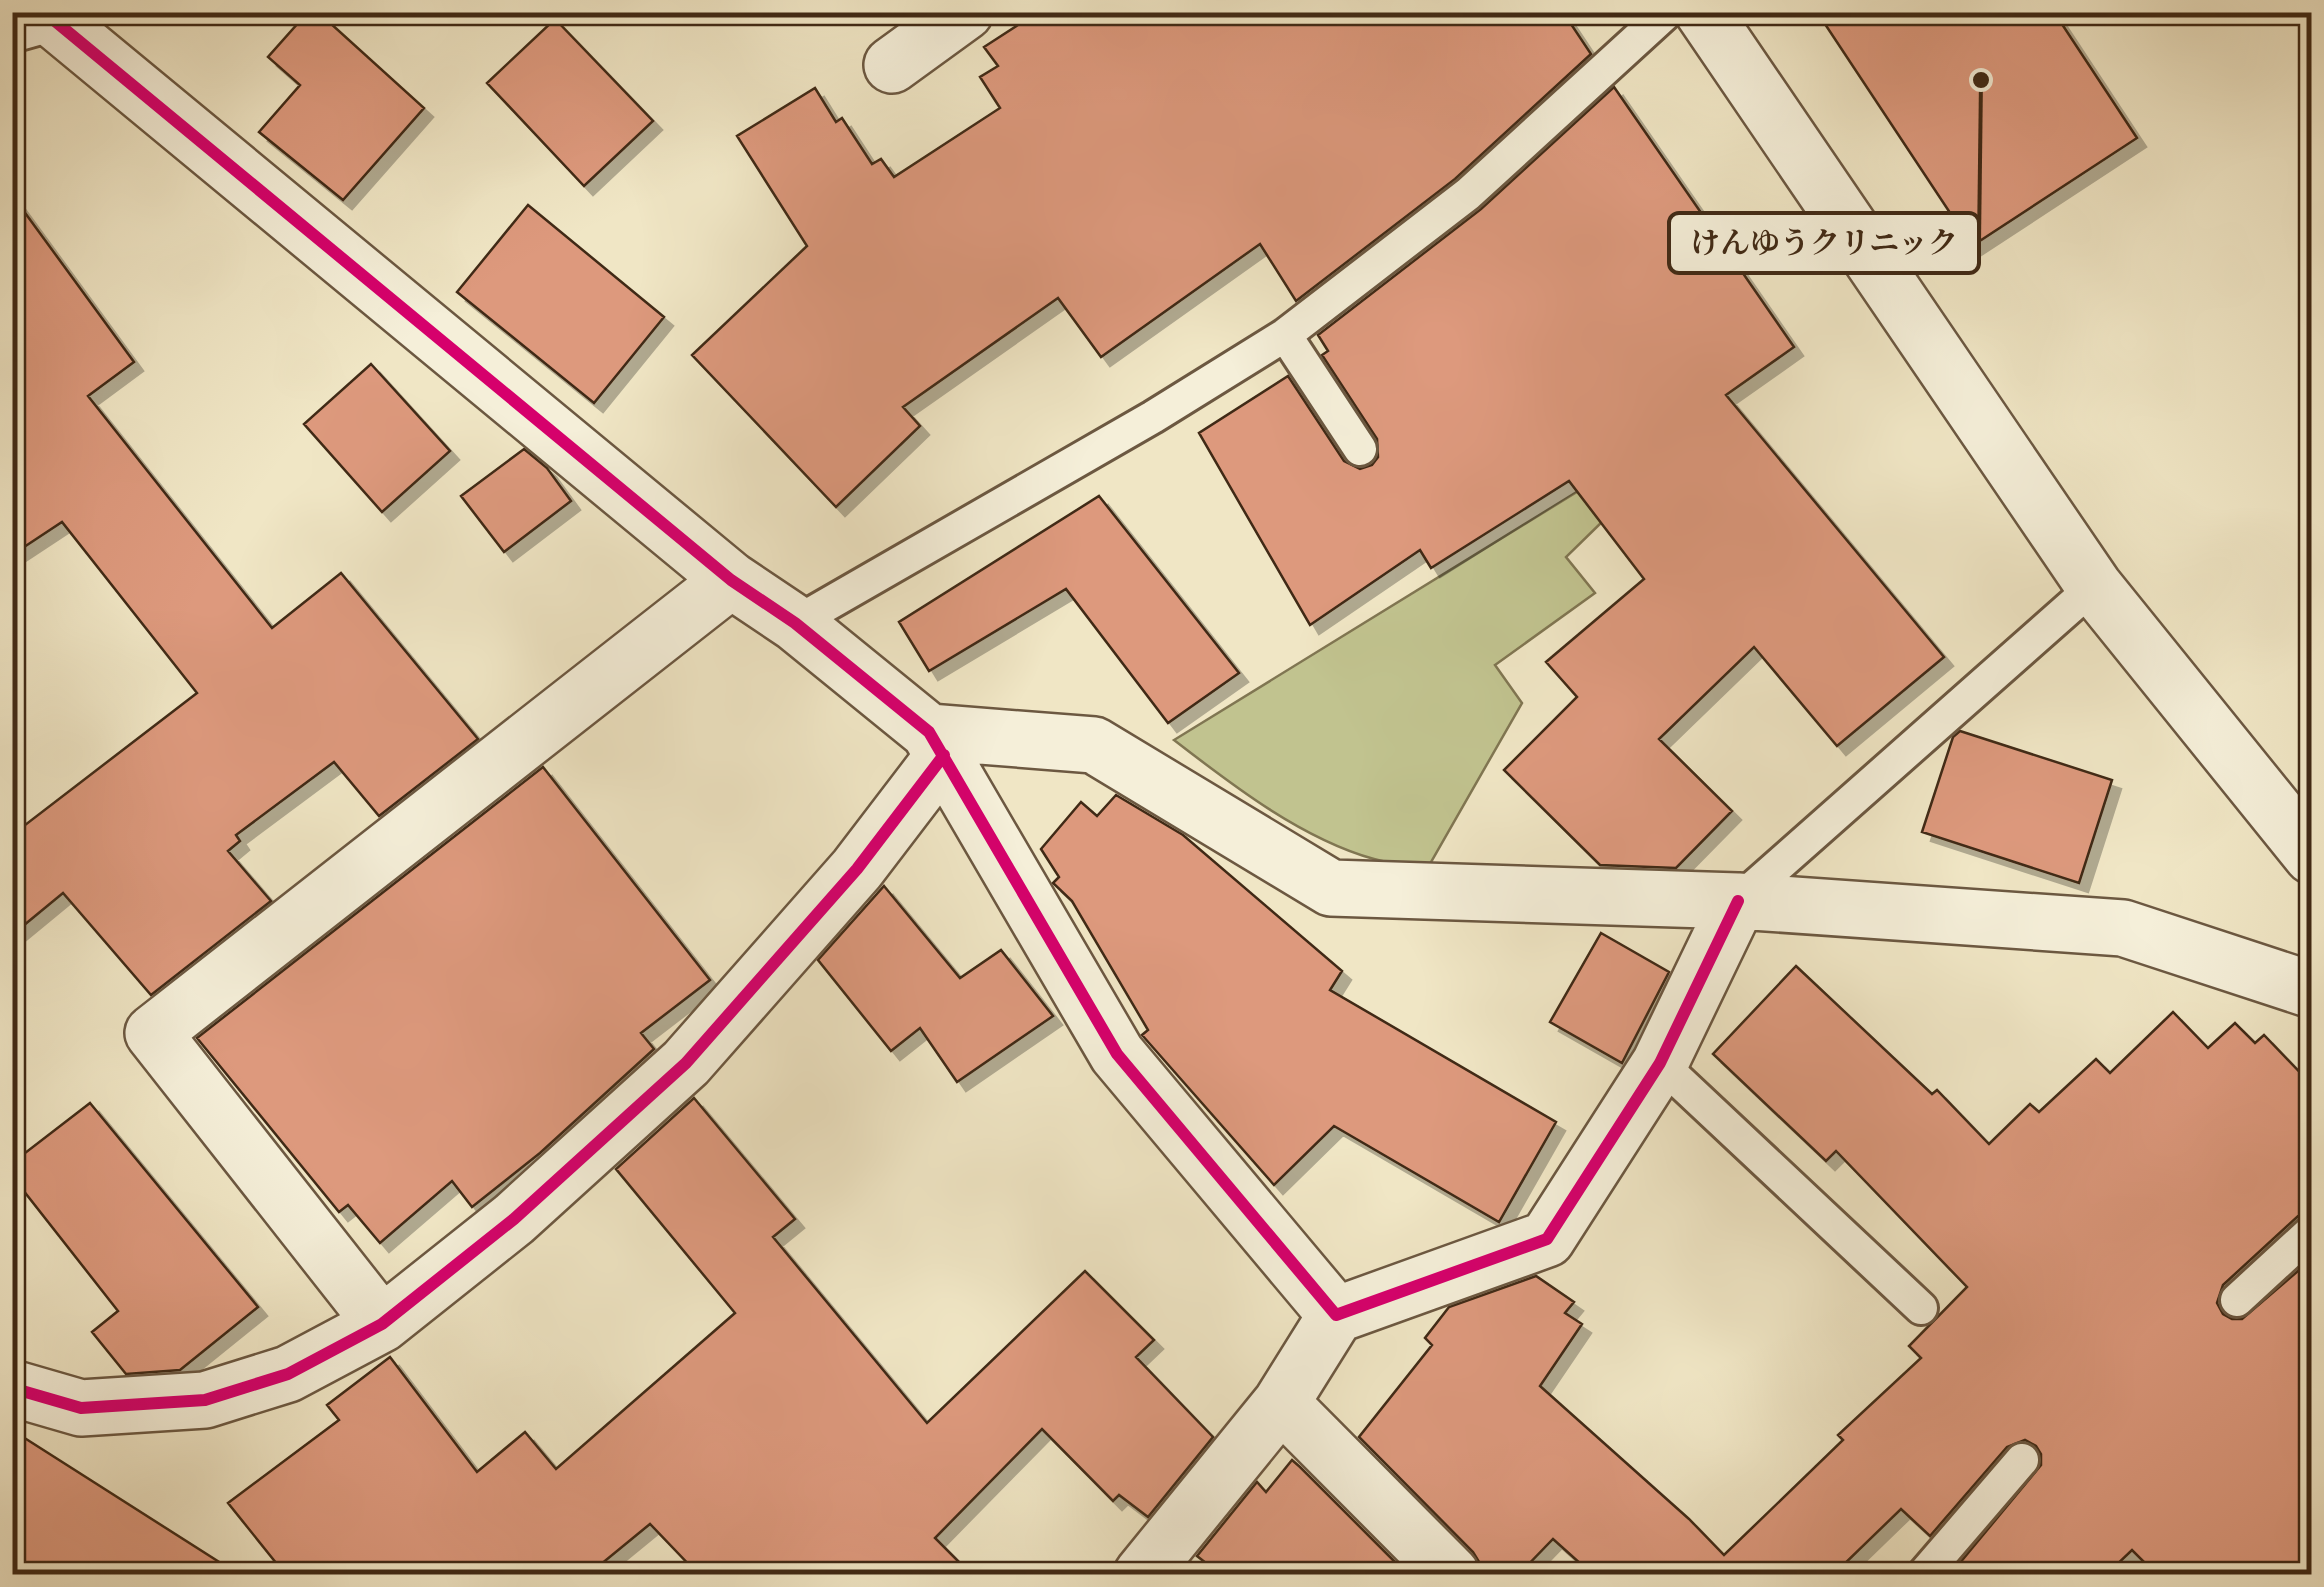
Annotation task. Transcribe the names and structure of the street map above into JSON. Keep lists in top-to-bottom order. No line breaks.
{"places":["けんゆうクリニック"]}
